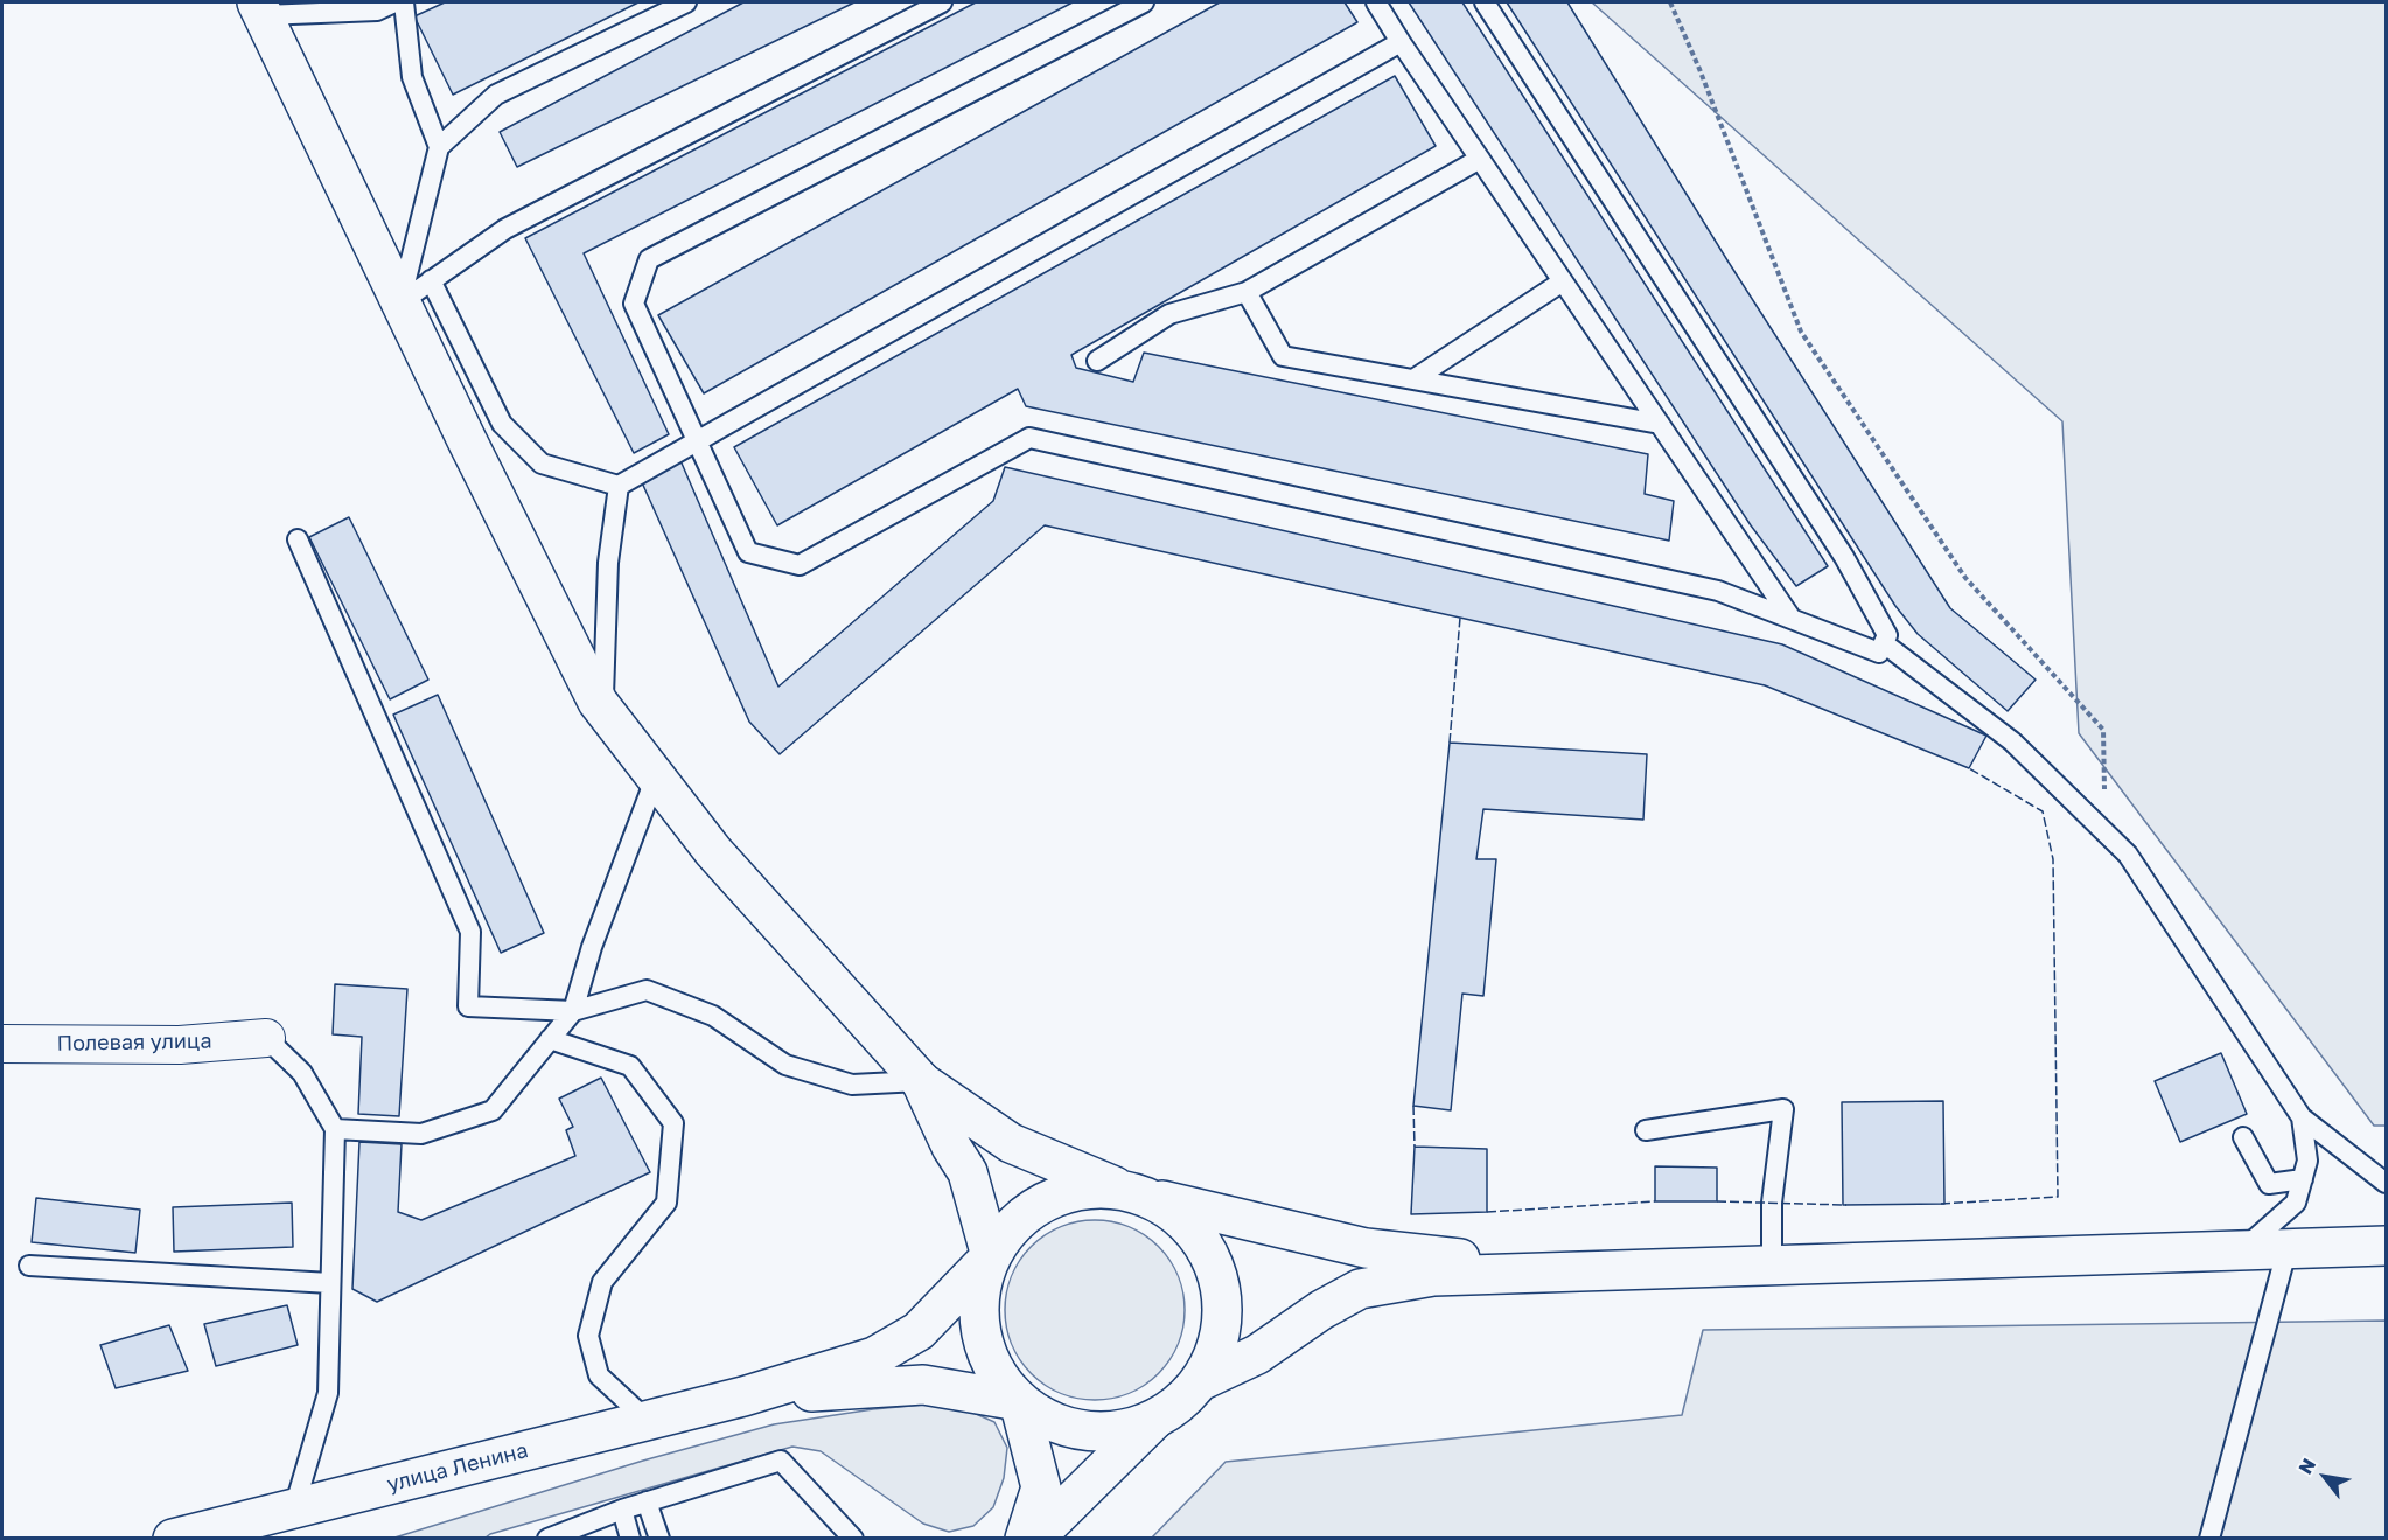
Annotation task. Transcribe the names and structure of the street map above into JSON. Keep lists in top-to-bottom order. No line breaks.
{"streets":{"main road":["улица Ленина"],"street":["Полевая улица"]},"north":"top left"}
